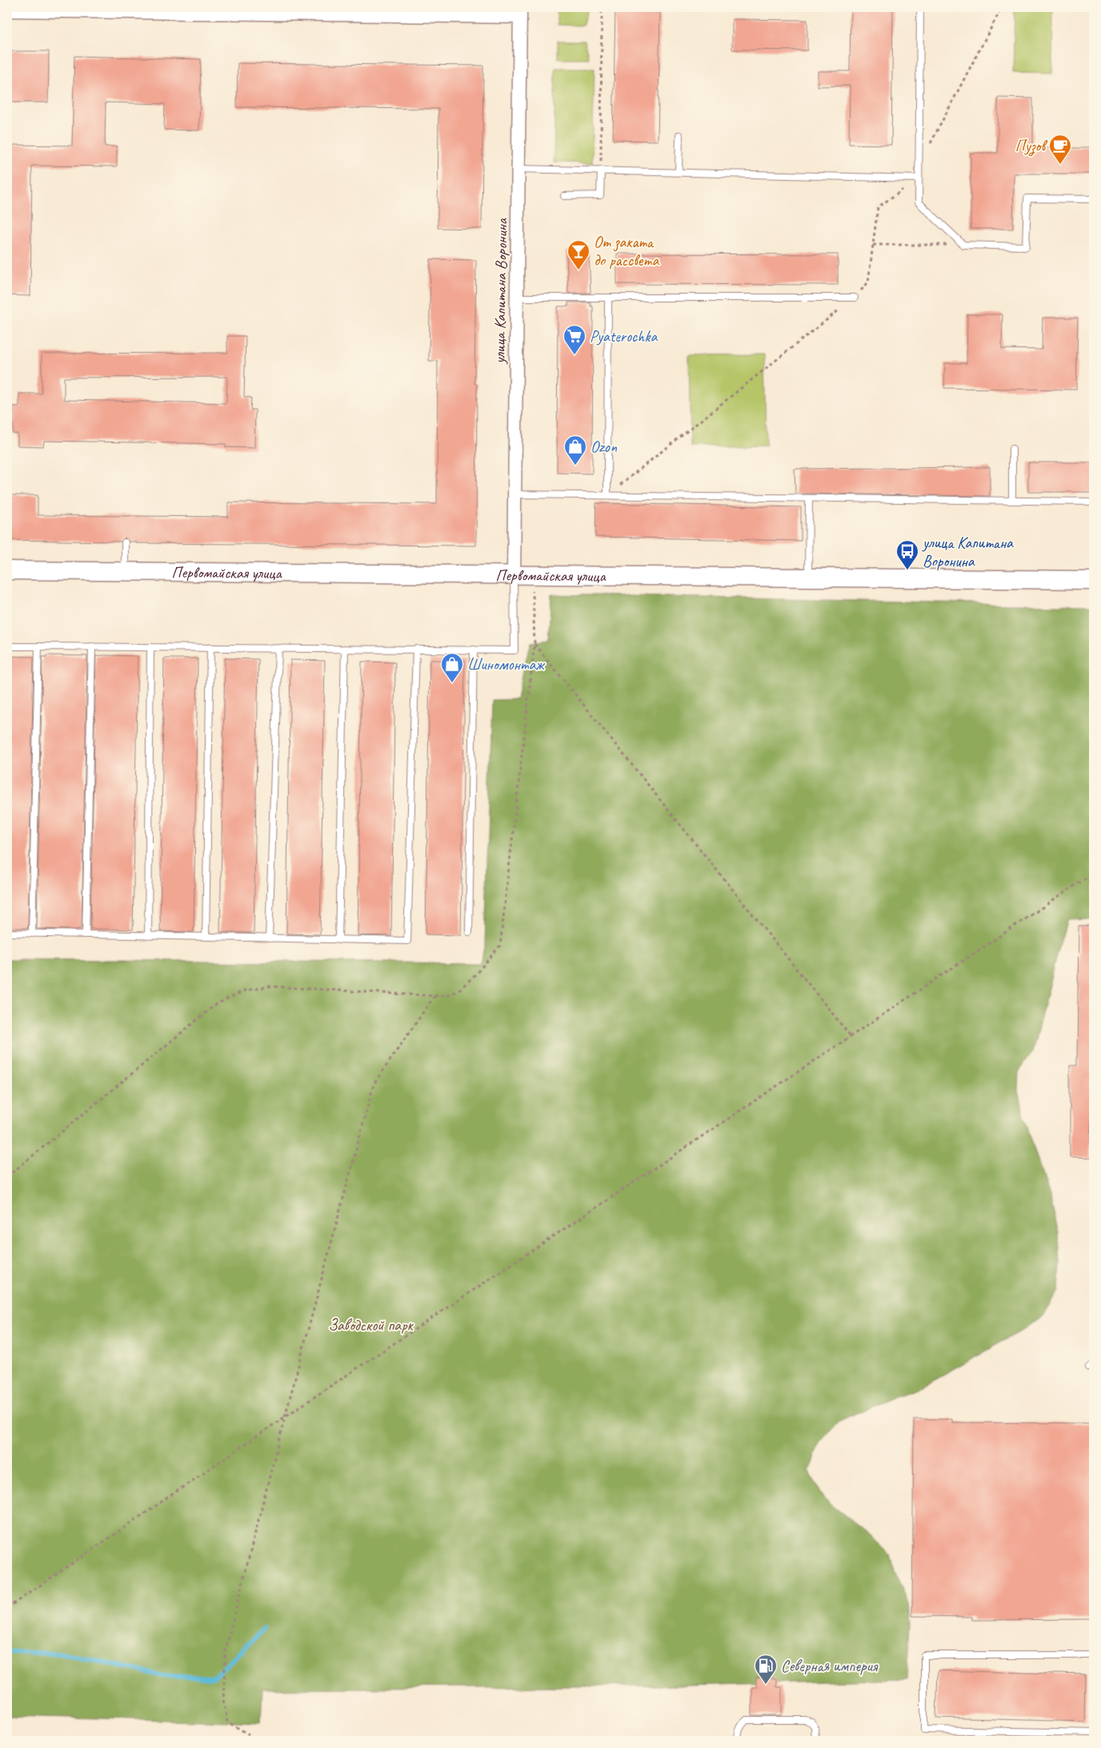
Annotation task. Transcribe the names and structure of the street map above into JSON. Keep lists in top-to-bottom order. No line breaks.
{"streets":{"street":["улица Капитана Воронина","Первомайская улица"]},"crossings":[["улица Капитана Воронина","Первомайская улица"]],"parks":["Заводской парк"],"places":{"cafe":["Пузов"],"bar":["От заката до рассвета"],"supermarket":["Pyaterochka"],"shop":["Ozon","Шиномонтаж"],"bus stop":["улица Капитана Воронина"],"fuel station":["Северная империя"]}}
